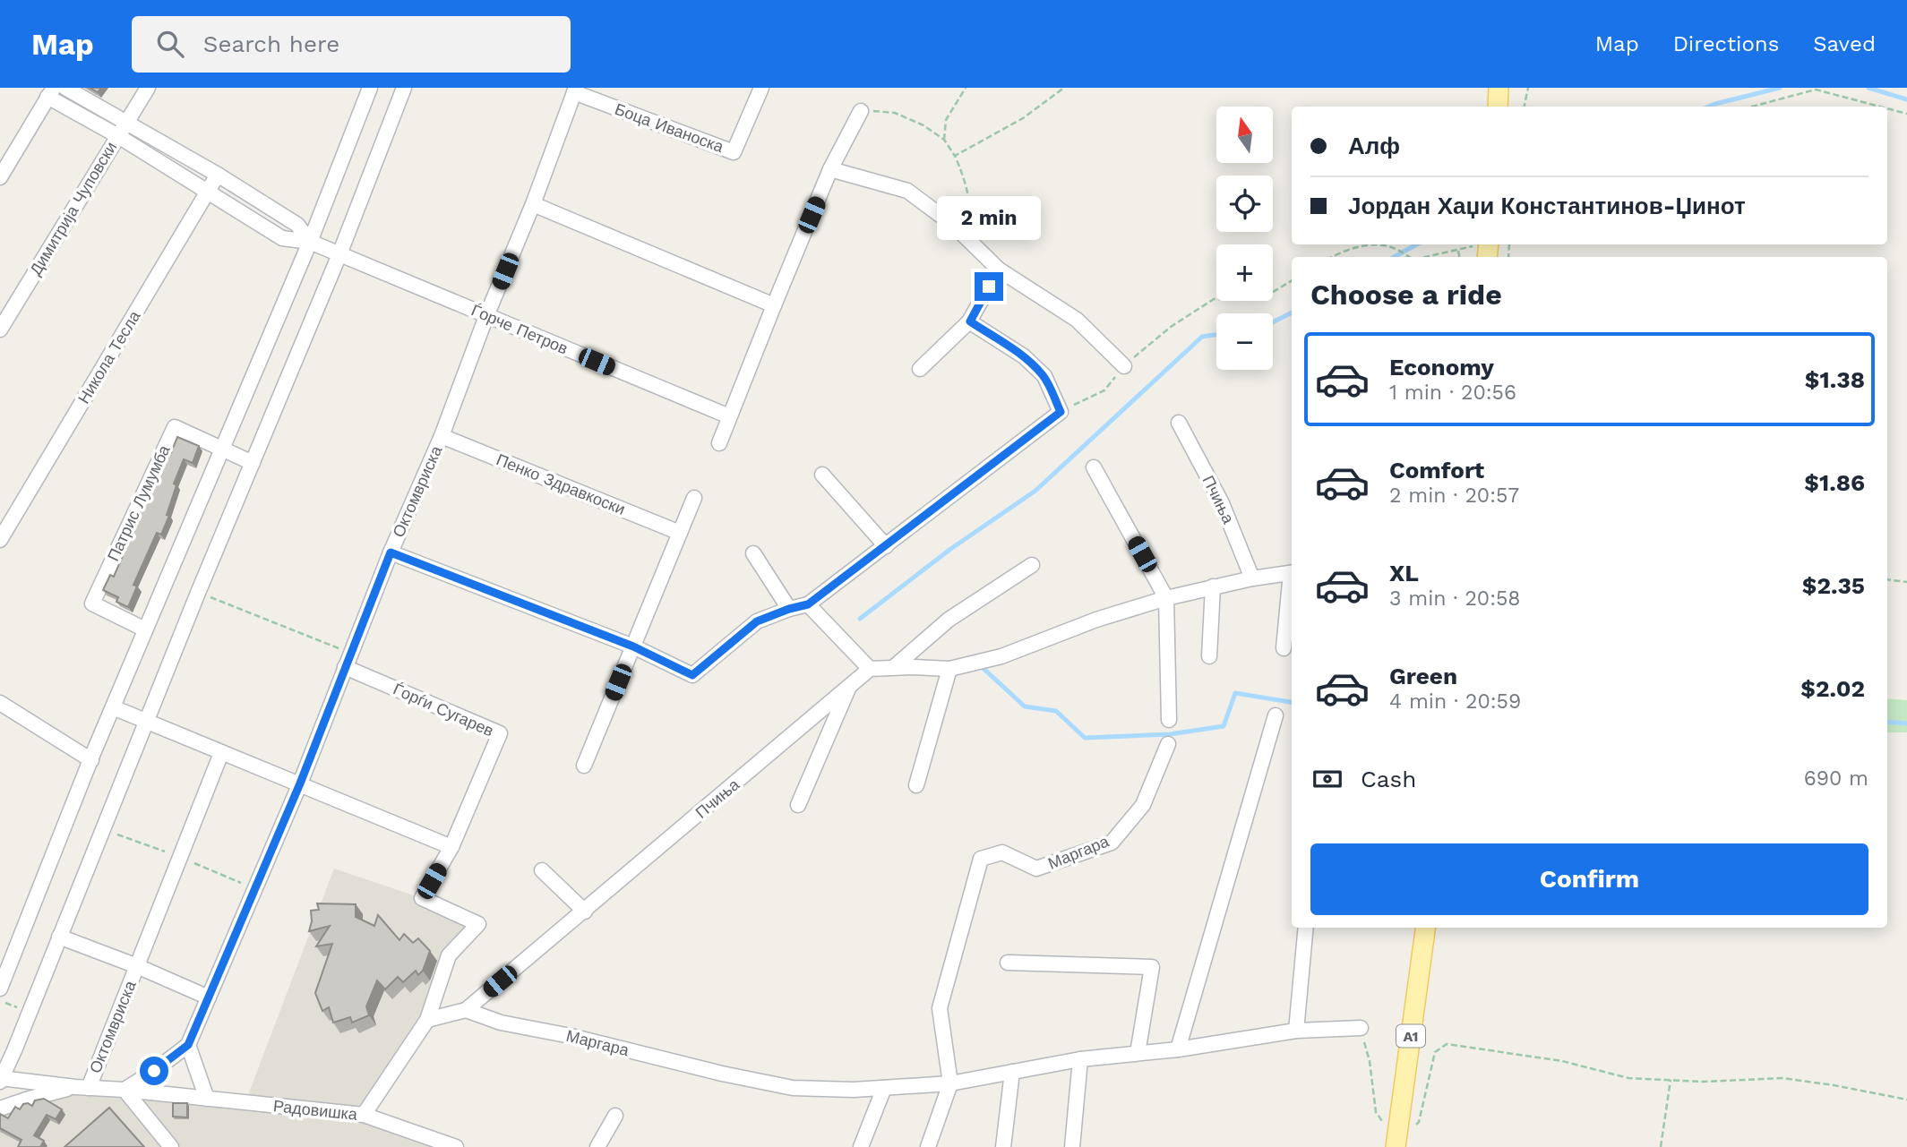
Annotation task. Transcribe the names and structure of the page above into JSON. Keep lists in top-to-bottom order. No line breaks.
{"streets":{"main road":["A1"],"street":["Боца Иваноска","Димитрија Чуповски","Ѓорче Петров","Никола Тесла","Пенко Здравкоски","Октомвриска","Пчиња","Патрис Лумумба","Ѓорѓи Сугарев","Маргара","Радовишка"]},"crossings":[["Боца Иваноска","Октомвриска"],["Димитрија Чуповски","Ѓорче Петров"],["Ѓорче Петров","Никола Тесла"],["Ѓорче Петров","Октомвриска"],["Пенко Здравкоски","Октомвриска"],["Октомвриска","Ѓорѓи Сугарев"],["Октомвриска","Радовишка"],["Пчиња","Маргара"]],"north":"top","page":{"header":"Map","search":"Search here","nav":["Map","Directions","Saved"],"map_buttons":["+","−"],"banner":["Алф","Јордан Хаџи Константинов-Џинот"],"bubble":"2 min","heading":"Choose a ride","list":[{"name":"Economy","note":"1 min · 20:56","value":"$1.38"},{"name":"Comfort","note":"2 min · 20:57","value":"$1.86"},{"name":"XL","note":"3 min · 20:58","value":"$2.35"},{"name":"Green","note":"4 min · 20:59","value":"$2.02"}],"pay":["Cash","690 m"],"buttons":"Confirm"}}
